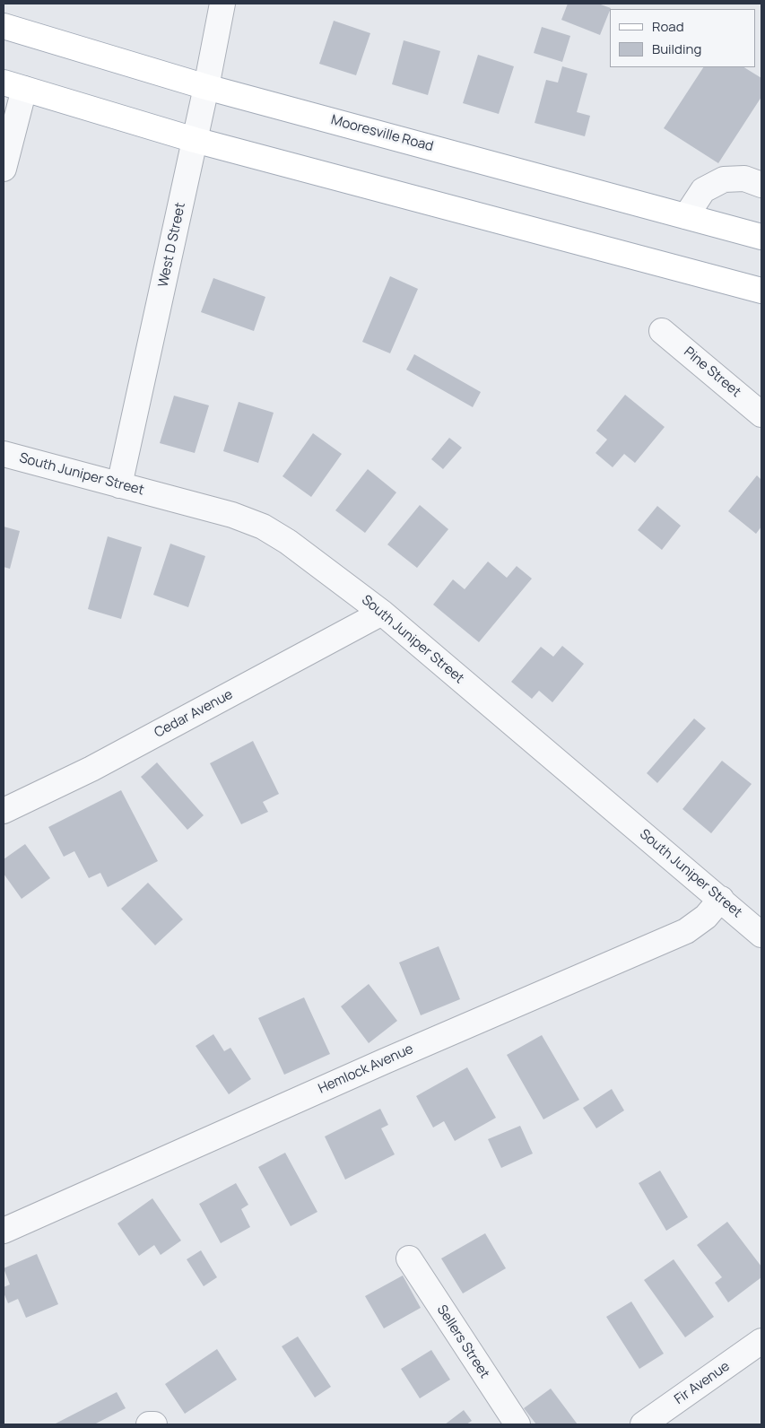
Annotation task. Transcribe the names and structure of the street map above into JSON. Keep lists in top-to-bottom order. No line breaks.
{"streets":{"main road":["Mooresville Road"],"street":["West D Street","Pine Street","South Juniper Street","Cedar Avenue","Hemlock Avenue","Sellers Street","Fir Avenue"]},"crossings":[["Mooresville Road","West D Street"],["West D Street","South Juniper Street"],["South Juniper Street","Cedar Avenue"],["South Juniper Street","Hemlock Avenue"]],"legend":["Road","Building"]}
